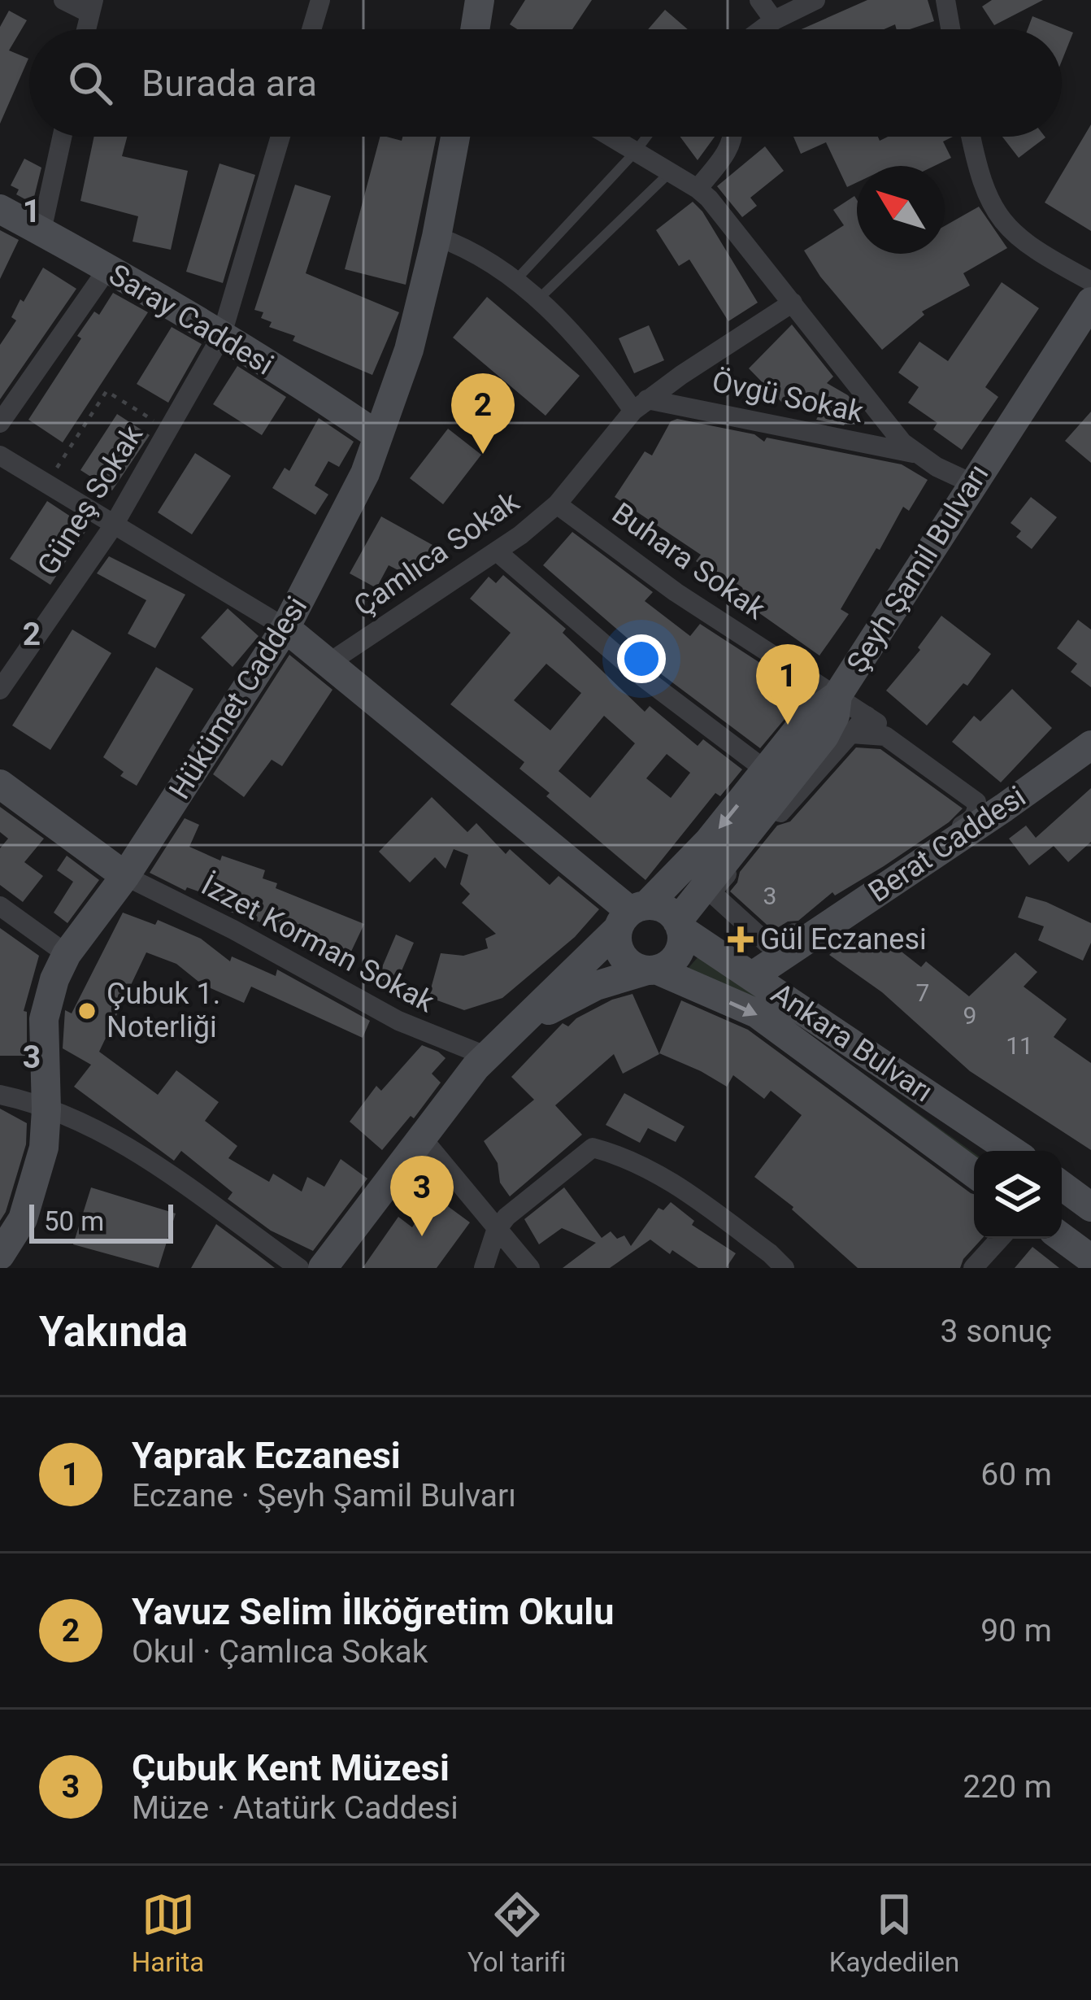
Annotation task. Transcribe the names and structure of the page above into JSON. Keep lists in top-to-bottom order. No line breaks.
{"streets":{"main road":["Saray Caddesi","Şeyh Şamil Bulvarı","Hükümet Caddesi","Berat Caddesi","Ankara Bulvarı"],"street":["Övgü Sokak","Güneş Sokak","Çamlıca Sokak","Buhara Sokak","İzzet Korman Sokak"]},"crossings":[["Saray Caddesi","Güneş Sokak"],["Saray Caddesi","Hükümet Caddesi"],["Övgü Sokak","Çamlıca Sokak"],["Çamlıca Sokak","Buhara Sokak"],["Buhara Sokak","Şeyh Şamil Bulvarı"],["Buhara Sokak","Berat Caddesi"],["Şeyh Şamil Bulvarı","İzzet Korman Sokak"],["Şeyh Şamil Bulvarı","Ankara Bulvarı"],["Hükümet Caddesi","İzzet Korman Sokak"],["Berat Caddesi","Ankara Bulvarı"]],"places":{"health":["Gül Eczanesi"],"other":["Çubuk 1. Noterliği"]},"house_numbers":["3","7","9","11"],"scale_bar":"50 m","north":"top left","page":{"search":"Burada ara","pins":["2","1","3"],"scale":"50 m","heading":["Yakında","3 sonuç"],"list":[{"mark":"1","name":"Yaprak Eczanesi","note":"Eczane · Şeyh Şamil Bulvarı","value":"60 m"},{"mark":"2","name":"Yavuz Selim İlköğretim Okulu","note":"Okul · Çamlıca Sokak","value":"90 m"},{"mark":"3","name":"Çubuk Kent Müzesi","note":"Müze · Atatürk Caddesi","value":"220 m"}],"nav":["Harita","Yol tarifi","Kaydedilen"]},"grid":{"rows":["1","2","3"]}}
